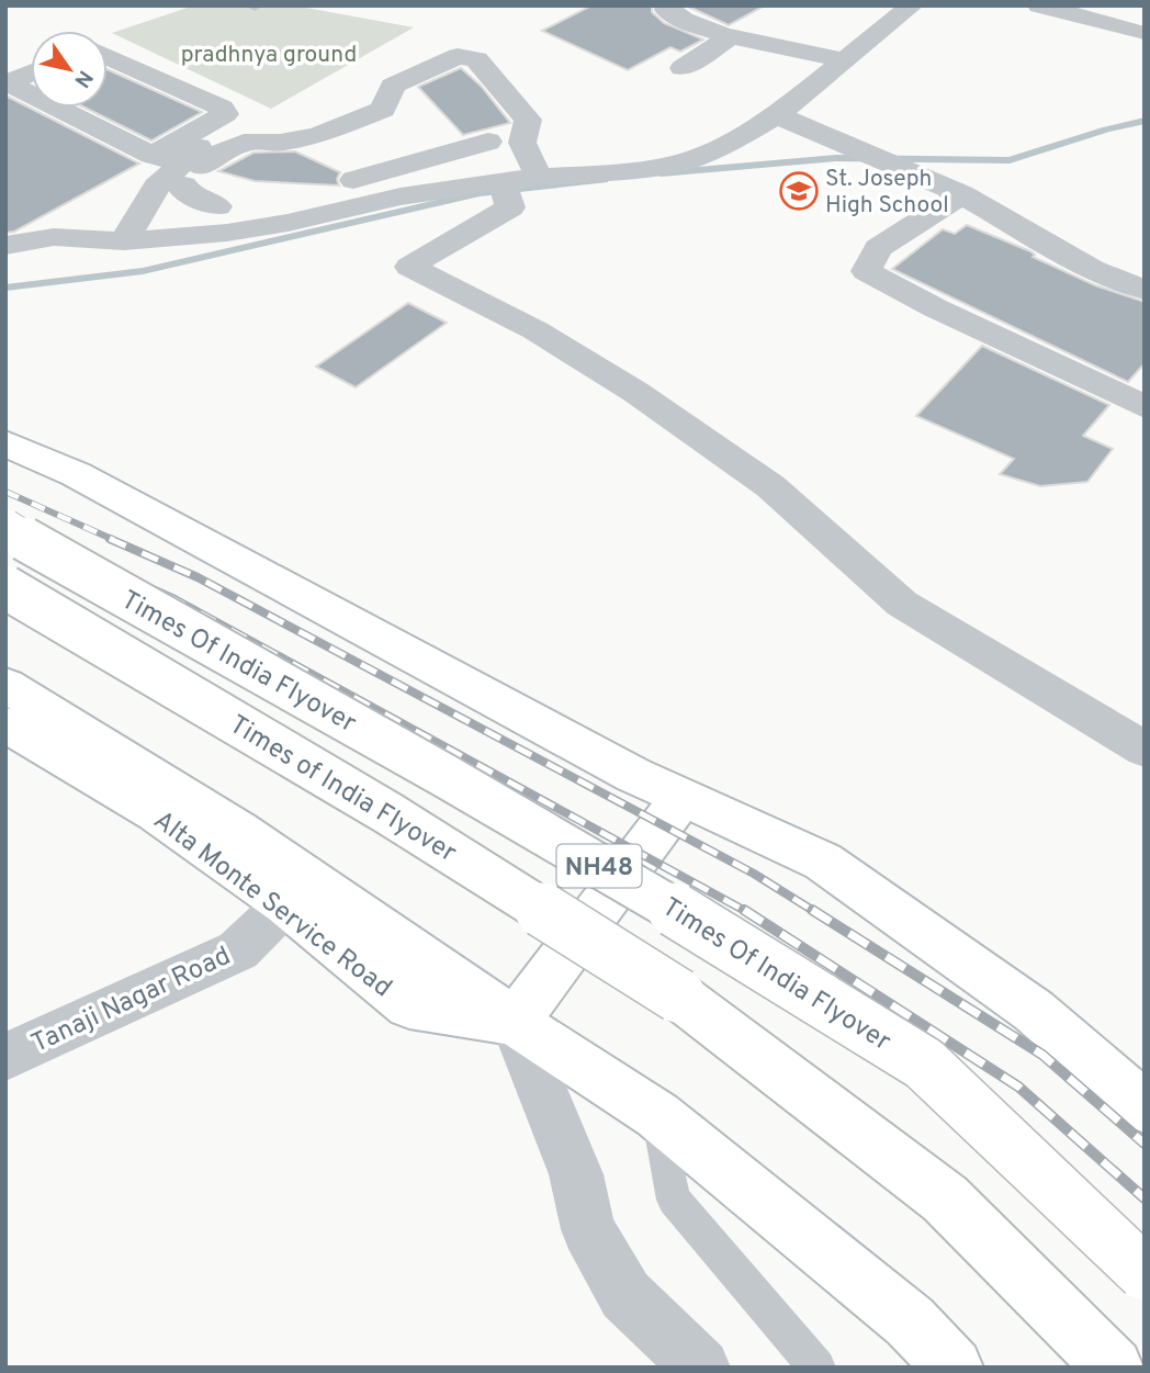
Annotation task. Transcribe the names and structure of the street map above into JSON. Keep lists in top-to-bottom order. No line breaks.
{"streets":{"main road":["Times Of India Flyover","Times of India Flyover","NH48","Alta Monte Service Road"],"street":["Tanaji Nagar Road"]},"crossings":[["Alta Monte Service Road","Tanaji Nagar Road"]],"parks":["pradhnya ground"],"places":{"school or university":["St. Joseph High School"]},"north":"bottom right"}
